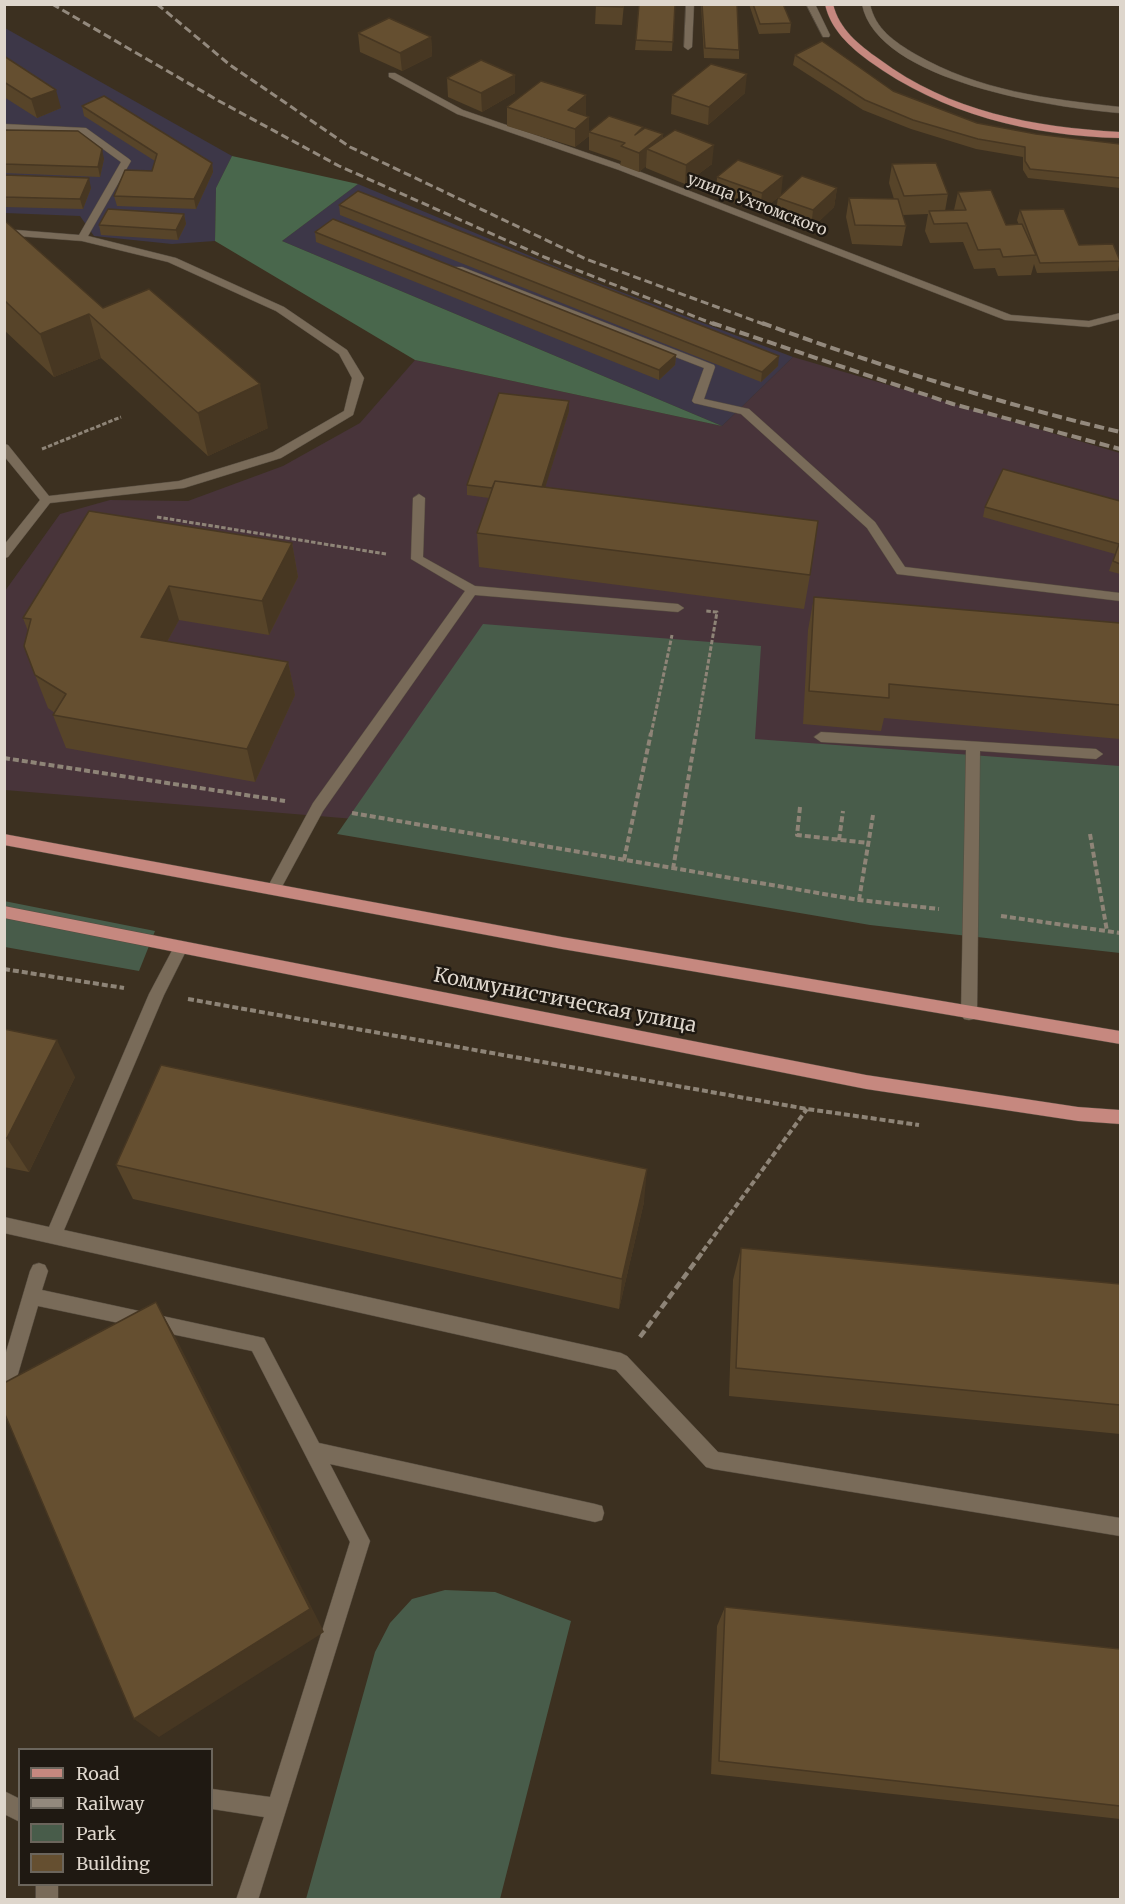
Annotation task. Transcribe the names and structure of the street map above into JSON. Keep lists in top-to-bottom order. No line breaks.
{"streets":{"main road":["Коммунистическая улица"],"street":["улица Ухтомского"]},"legend":["Road","Railway","Park","Building"]}
